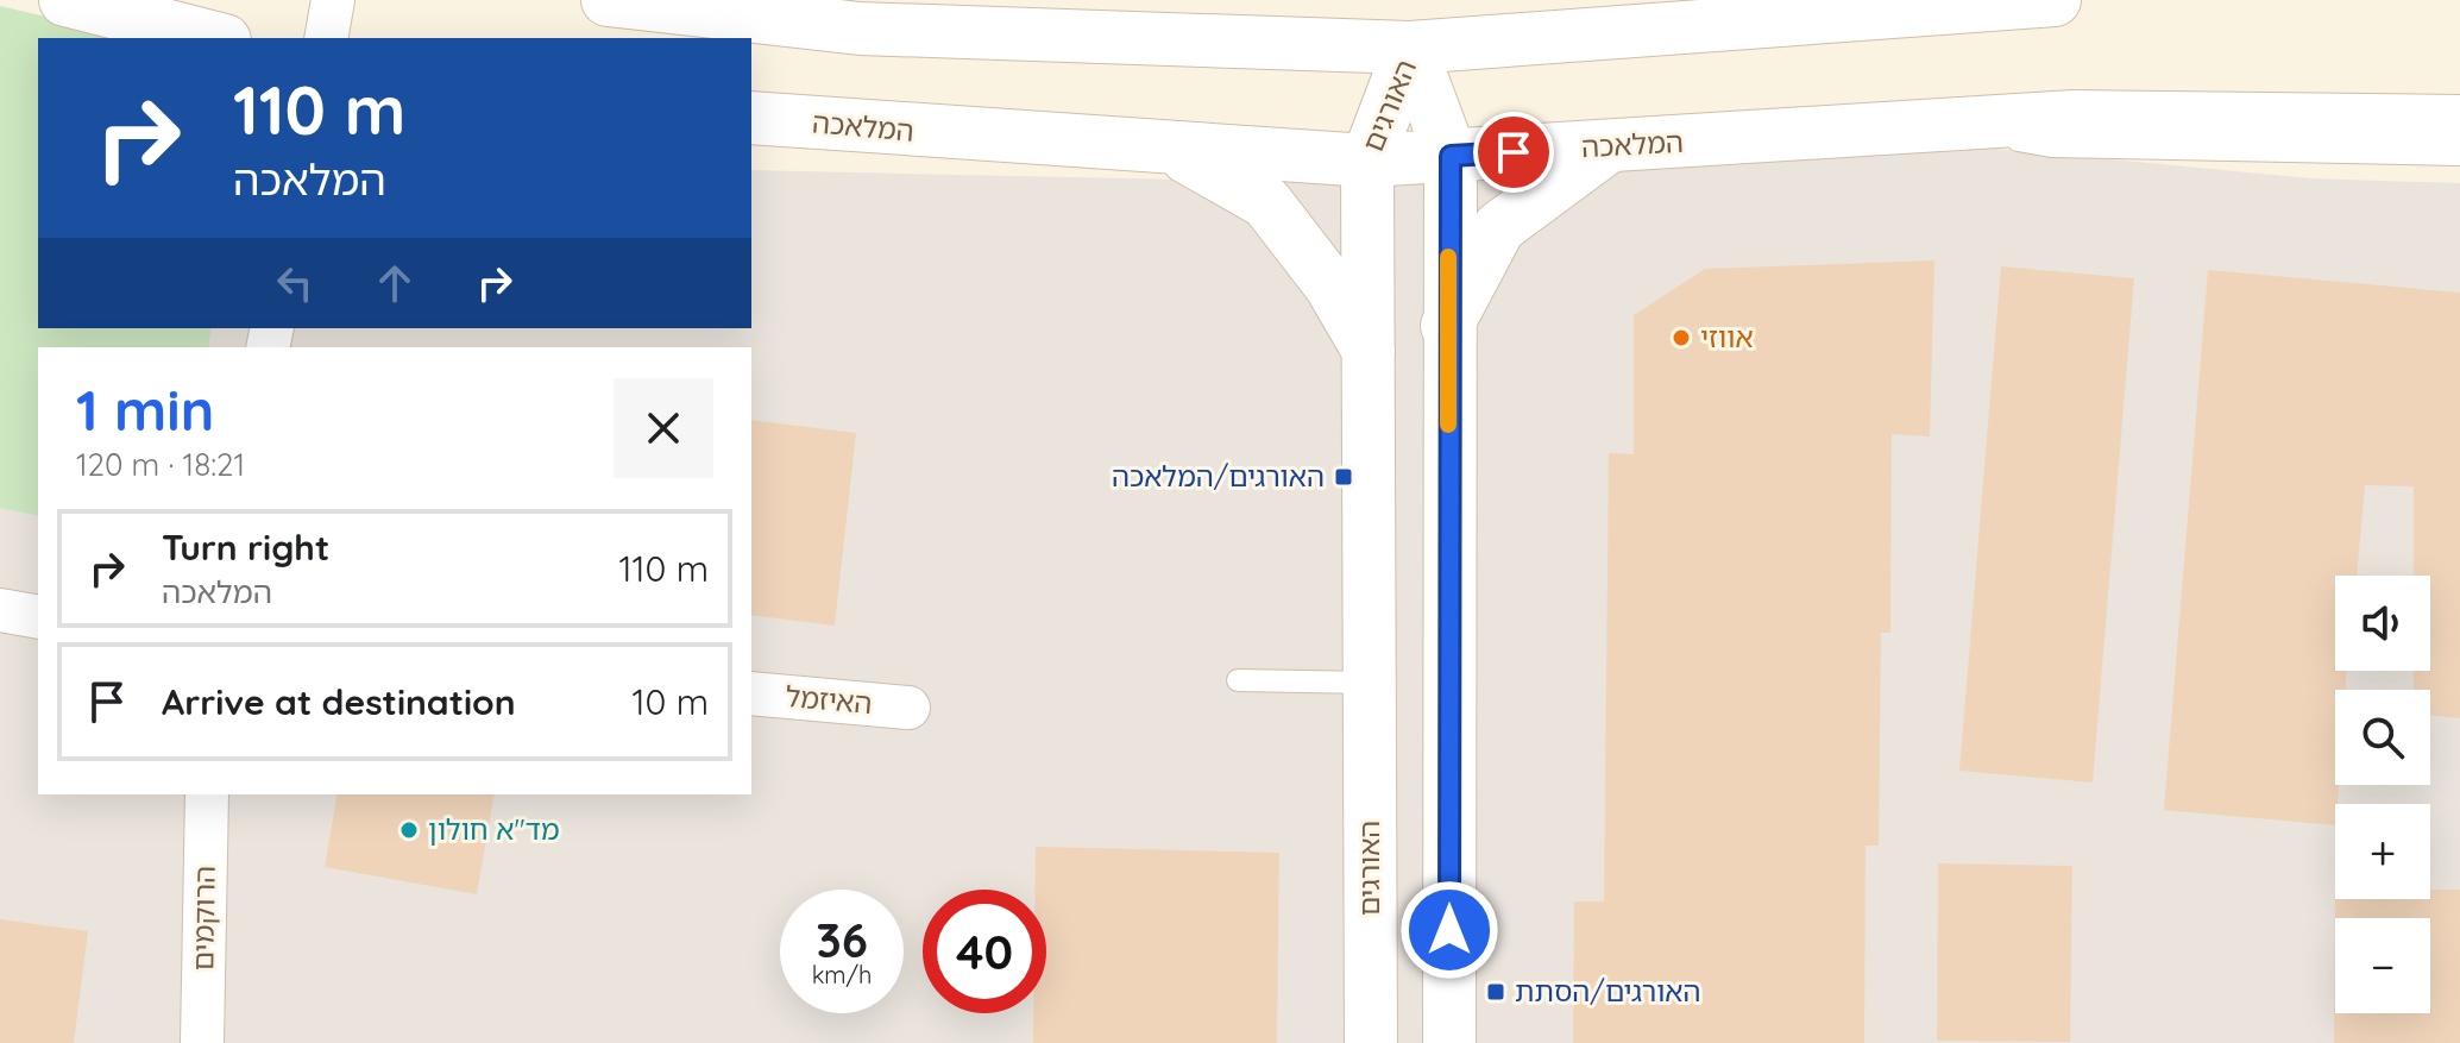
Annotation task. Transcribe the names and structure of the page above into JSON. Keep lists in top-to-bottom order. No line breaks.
{"streets":{"main road":["האורגים","המלאכה"],"street":["האיזמל","הרוקמים"]},"crossings":[["האורגים","המלאכה"]],"places":{"other":["אווזי","מד\"א חולון"],"transit":["האורגים/המלאכה","האורגים/הסתת"]},"page":{"turn":["110 m","המלאכה"],"heading":["1 min","120 m · 18:21"],"list":[{"name":"Turn right","note":"המלאכה","value":"110 m"},{"name":"Arrive at destination","value":"10 m"}],"map_buttons":["+","−"],"speed":"36 km/h","limit":"40"}}
